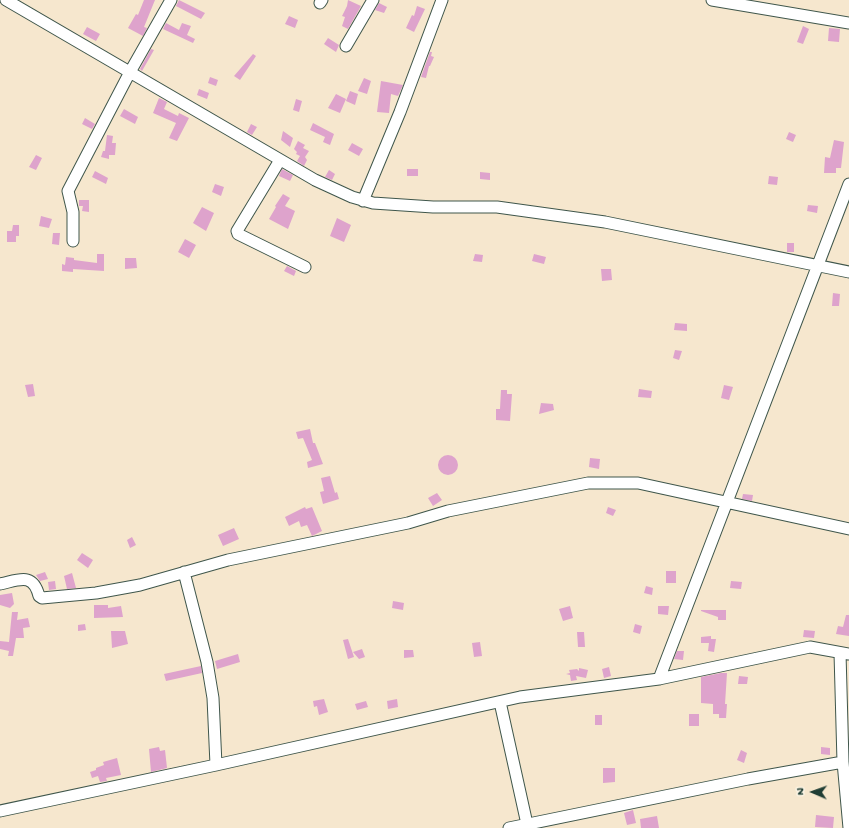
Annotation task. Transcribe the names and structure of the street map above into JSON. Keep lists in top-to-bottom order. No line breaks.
{"north":"left"}
